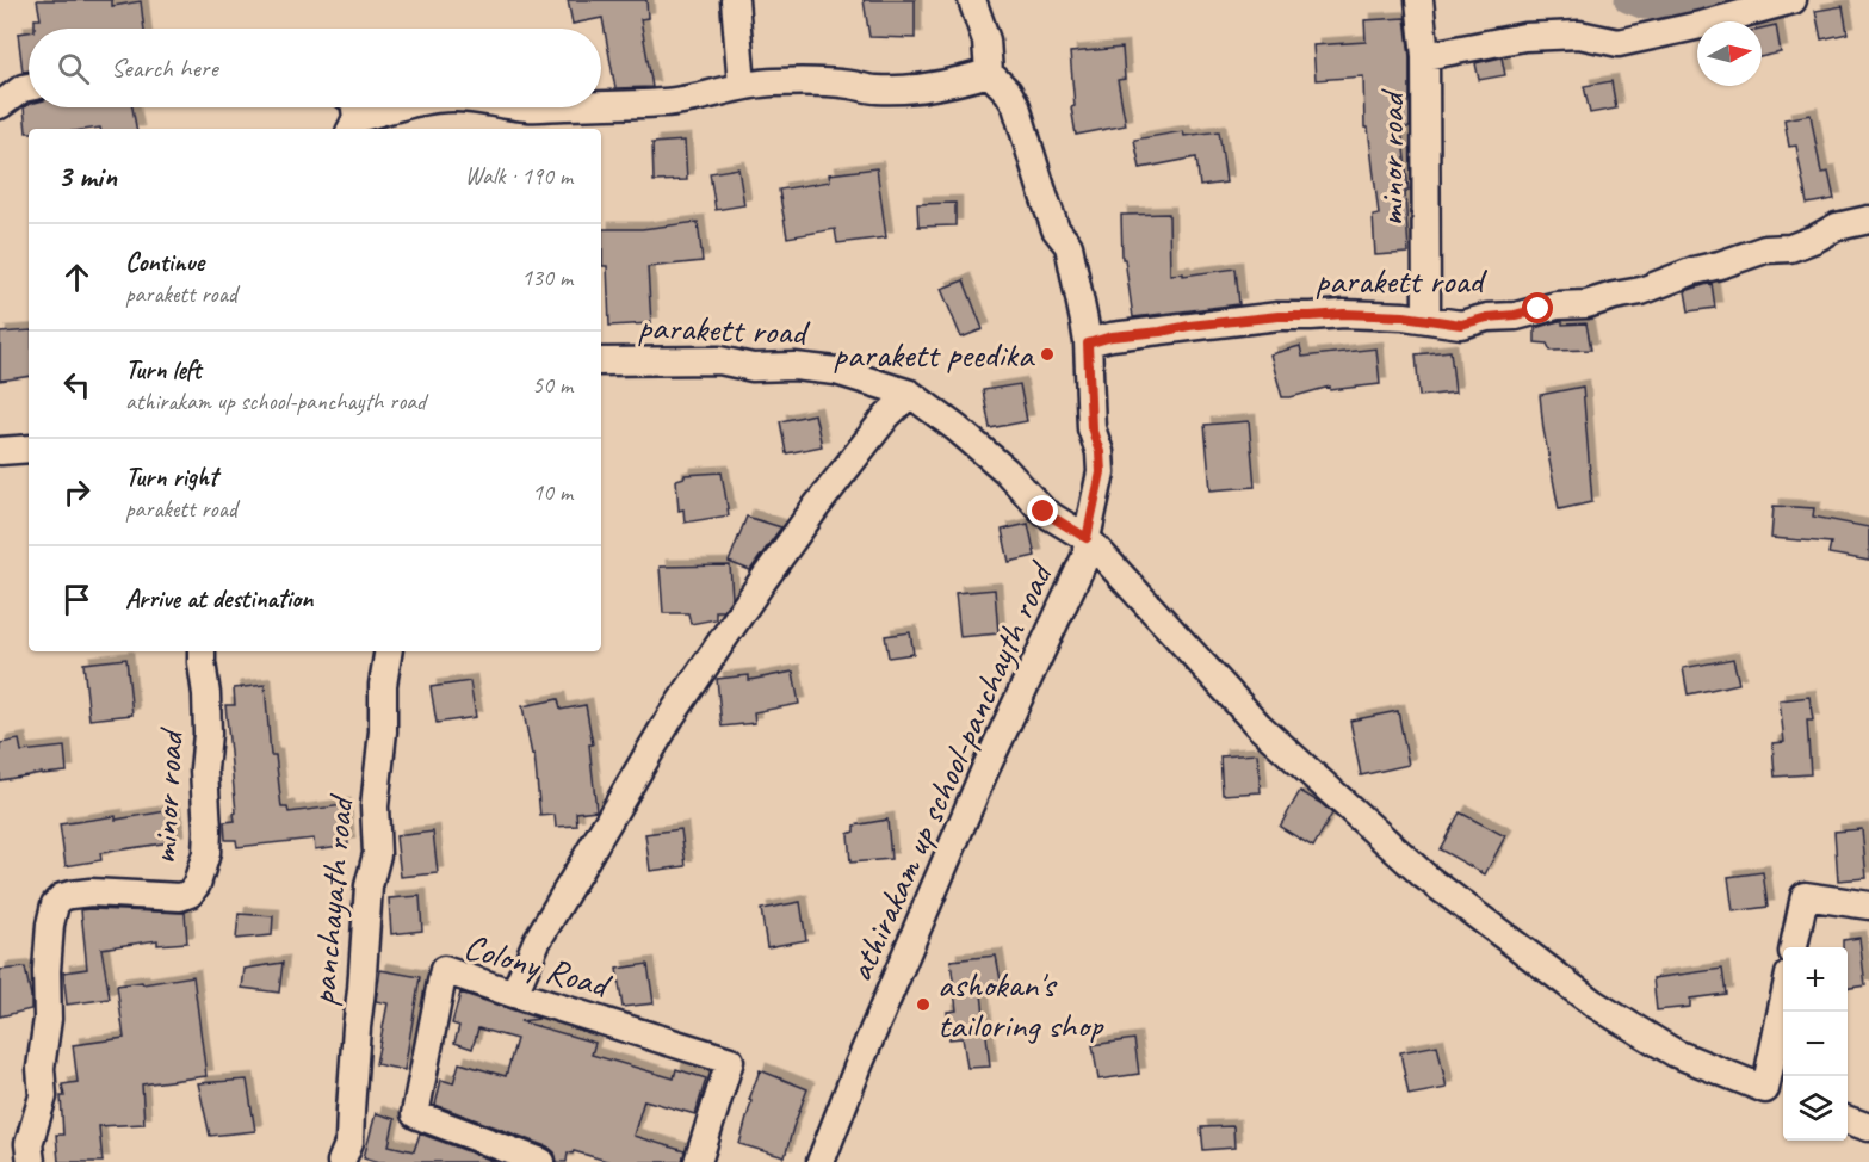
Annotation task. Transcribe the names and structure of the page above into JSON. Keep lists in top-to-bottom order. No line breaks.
{"streets":{"street":["minor road","parakett road","athirakam up school-panchayth road","panchayath road","Colony Road"]},"crossings":[["minor road","parakett road"],["parakett road","athirakam up school-panchayth road"]],"places":["parakett peedika","ashokan's tailoring shop"],"north":"right","page":{"search":"Search here","heading":["3 min","Walk · 190 m"],"list":[["Continue","parakett road","130 m"],["Turn left","athirakam up school-panchayth road","50 m"],["Turn right","parakett road","10 m"],"Arrive at destination"],"map_buttons":["+","−"]}}
